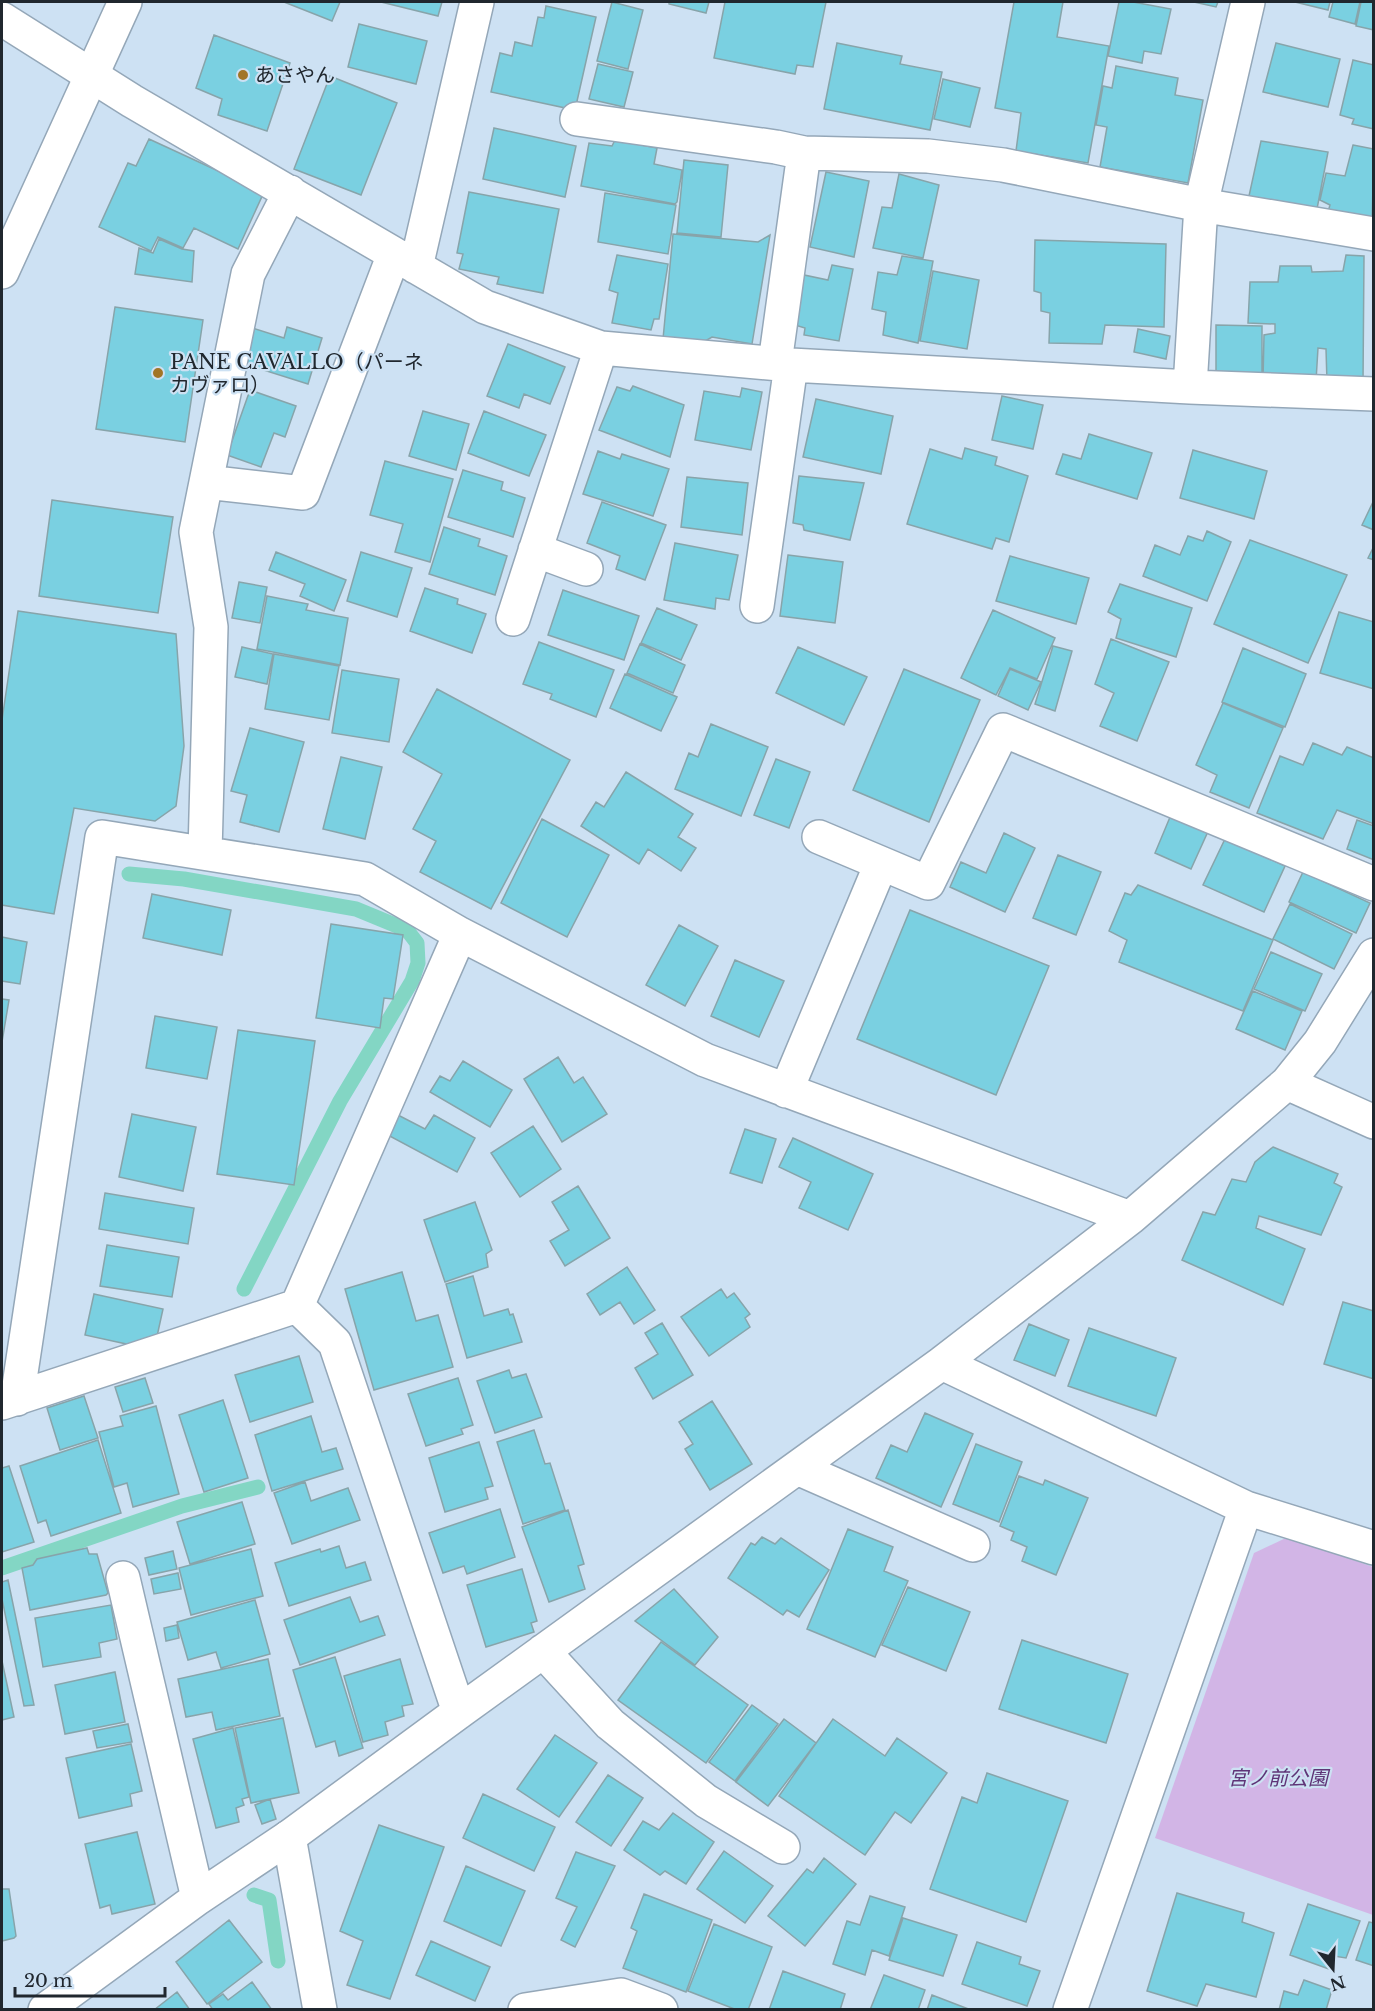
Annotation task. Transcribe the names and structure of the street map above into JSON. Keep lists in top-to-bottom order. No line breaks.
{"parks":["宮ノ前公園"],"places":["あさやん","PANE CAVALLO（パーネ カヴァロ）"],"scale_bar":"20 m","north":"bottom"}
